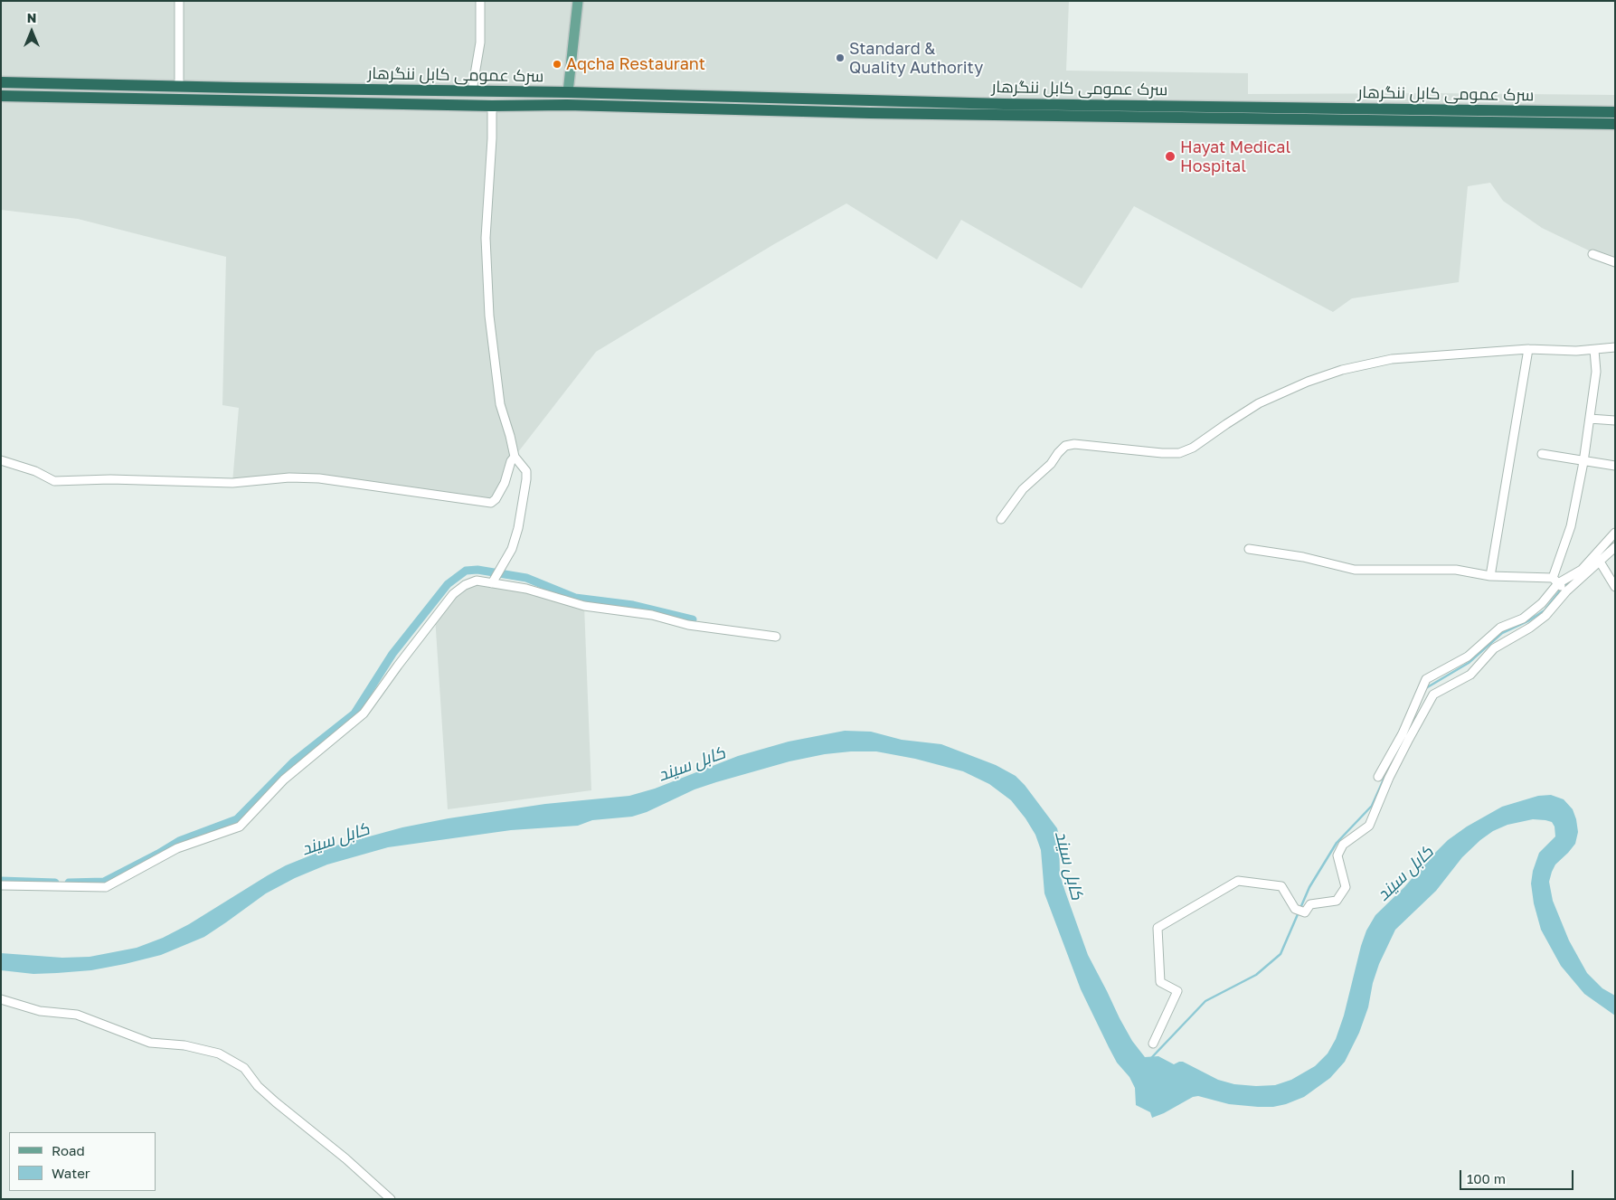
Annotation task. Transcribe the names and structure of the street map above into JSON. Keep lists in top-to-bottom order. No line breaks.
{"streets":{"highway":["سرک عمومی کابل ننگرهار"]},"water":["کابل سيند"],"places":["Standard & Quality Authority","Aqcha Restaurant","Hayat Medical Hospital"],"legend":["Road","Water"],"scale_bar":"100 m","north":"top"}
